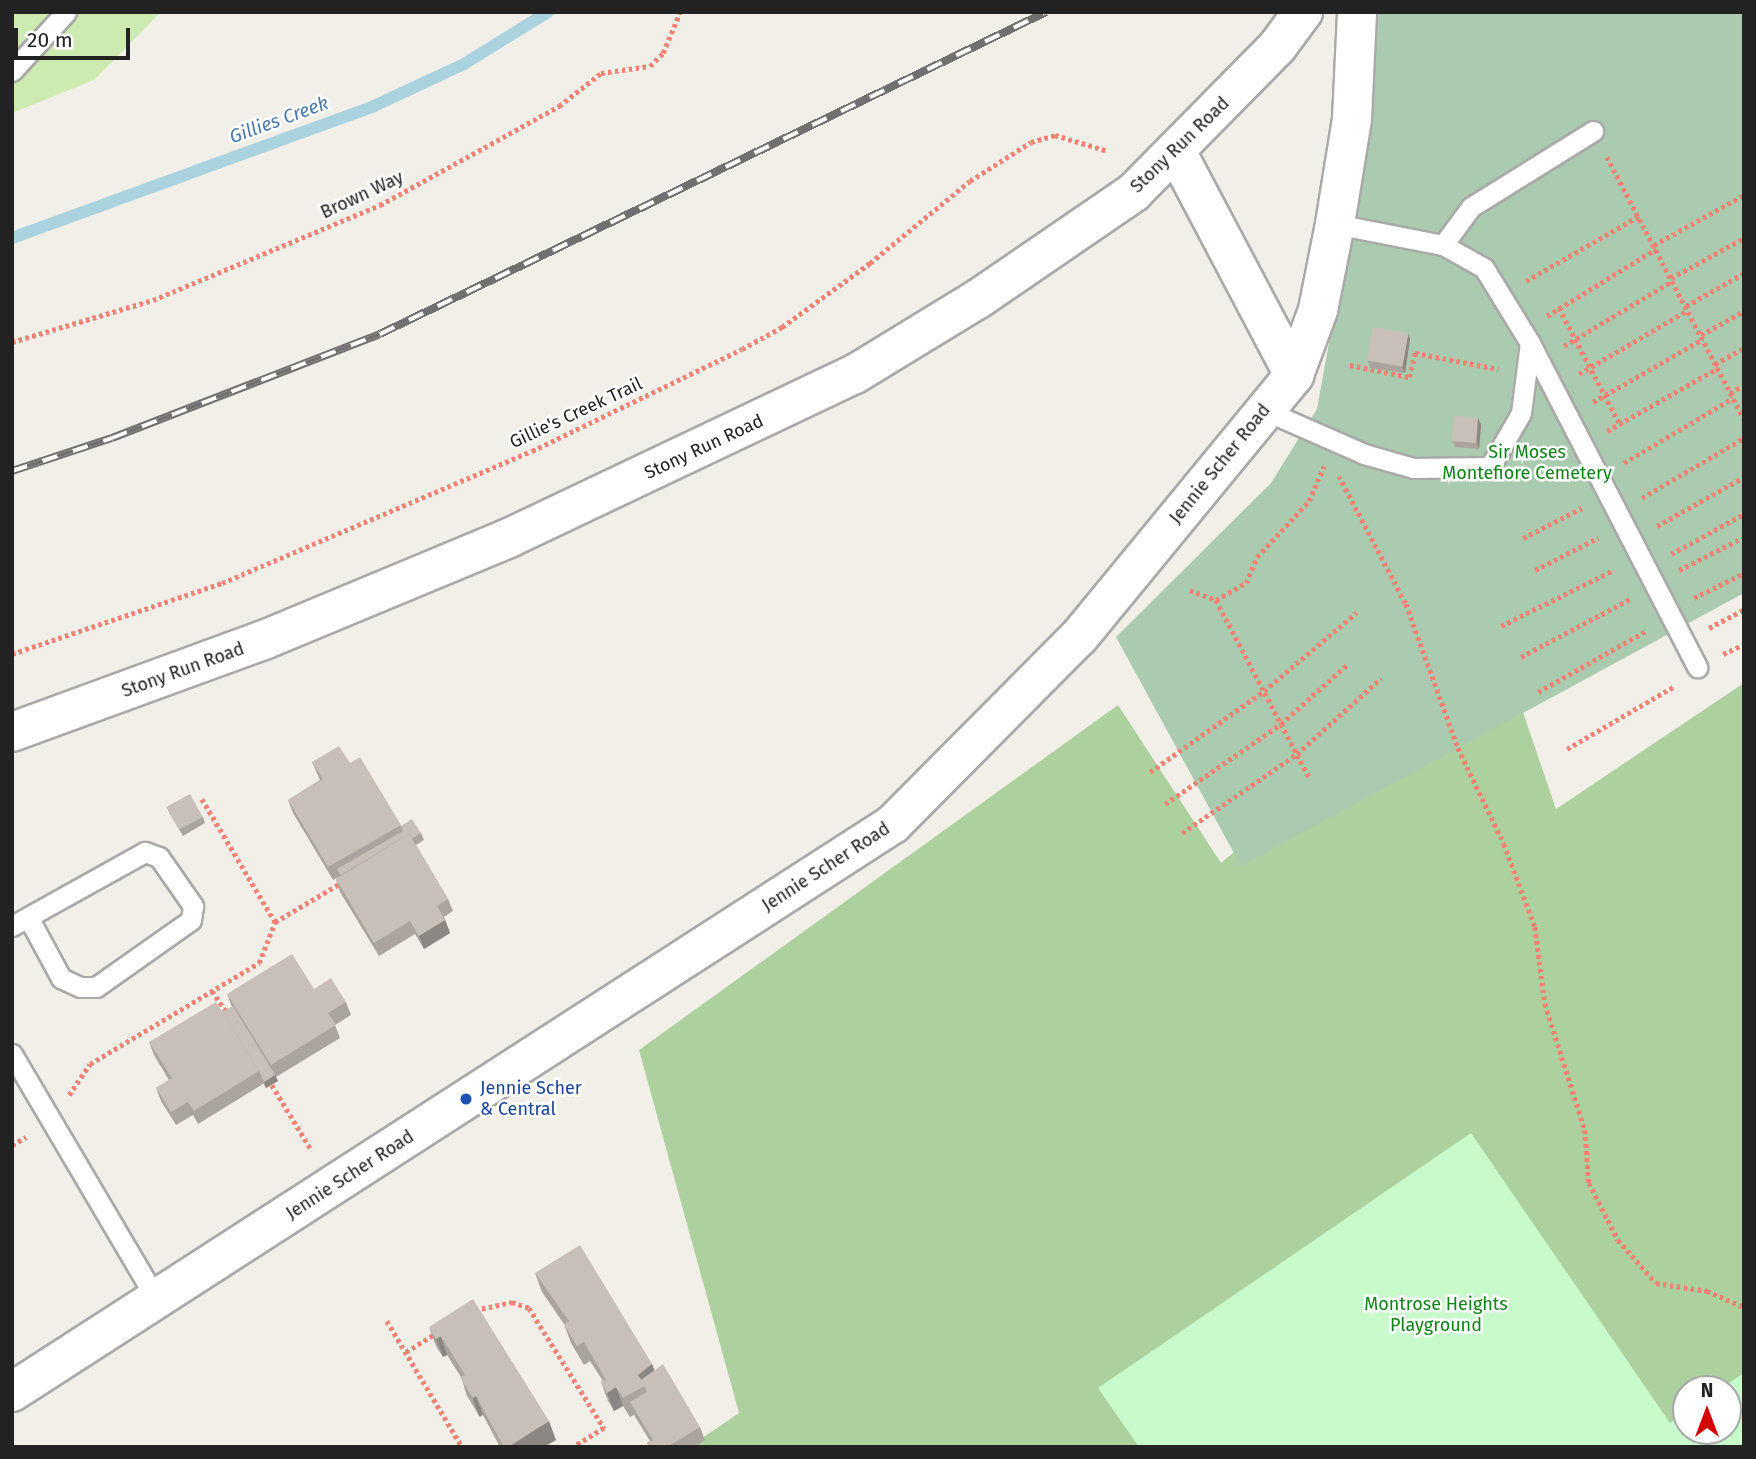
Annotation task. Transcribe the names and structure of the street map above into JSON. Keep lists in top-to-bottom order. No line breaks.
{"streets":{"street":["Stony Run Road","Jennie Scher Road"],"path":["Brown Way","Gillie's Creek Trail"]},"water":["Gillies Creek"],"parks":["Sir Moses Montefiore Cemetery","Montrose Heights Playground"],"places":["Jennie Scher & Central"],"scale_bar":"20 m","north":"top"}
